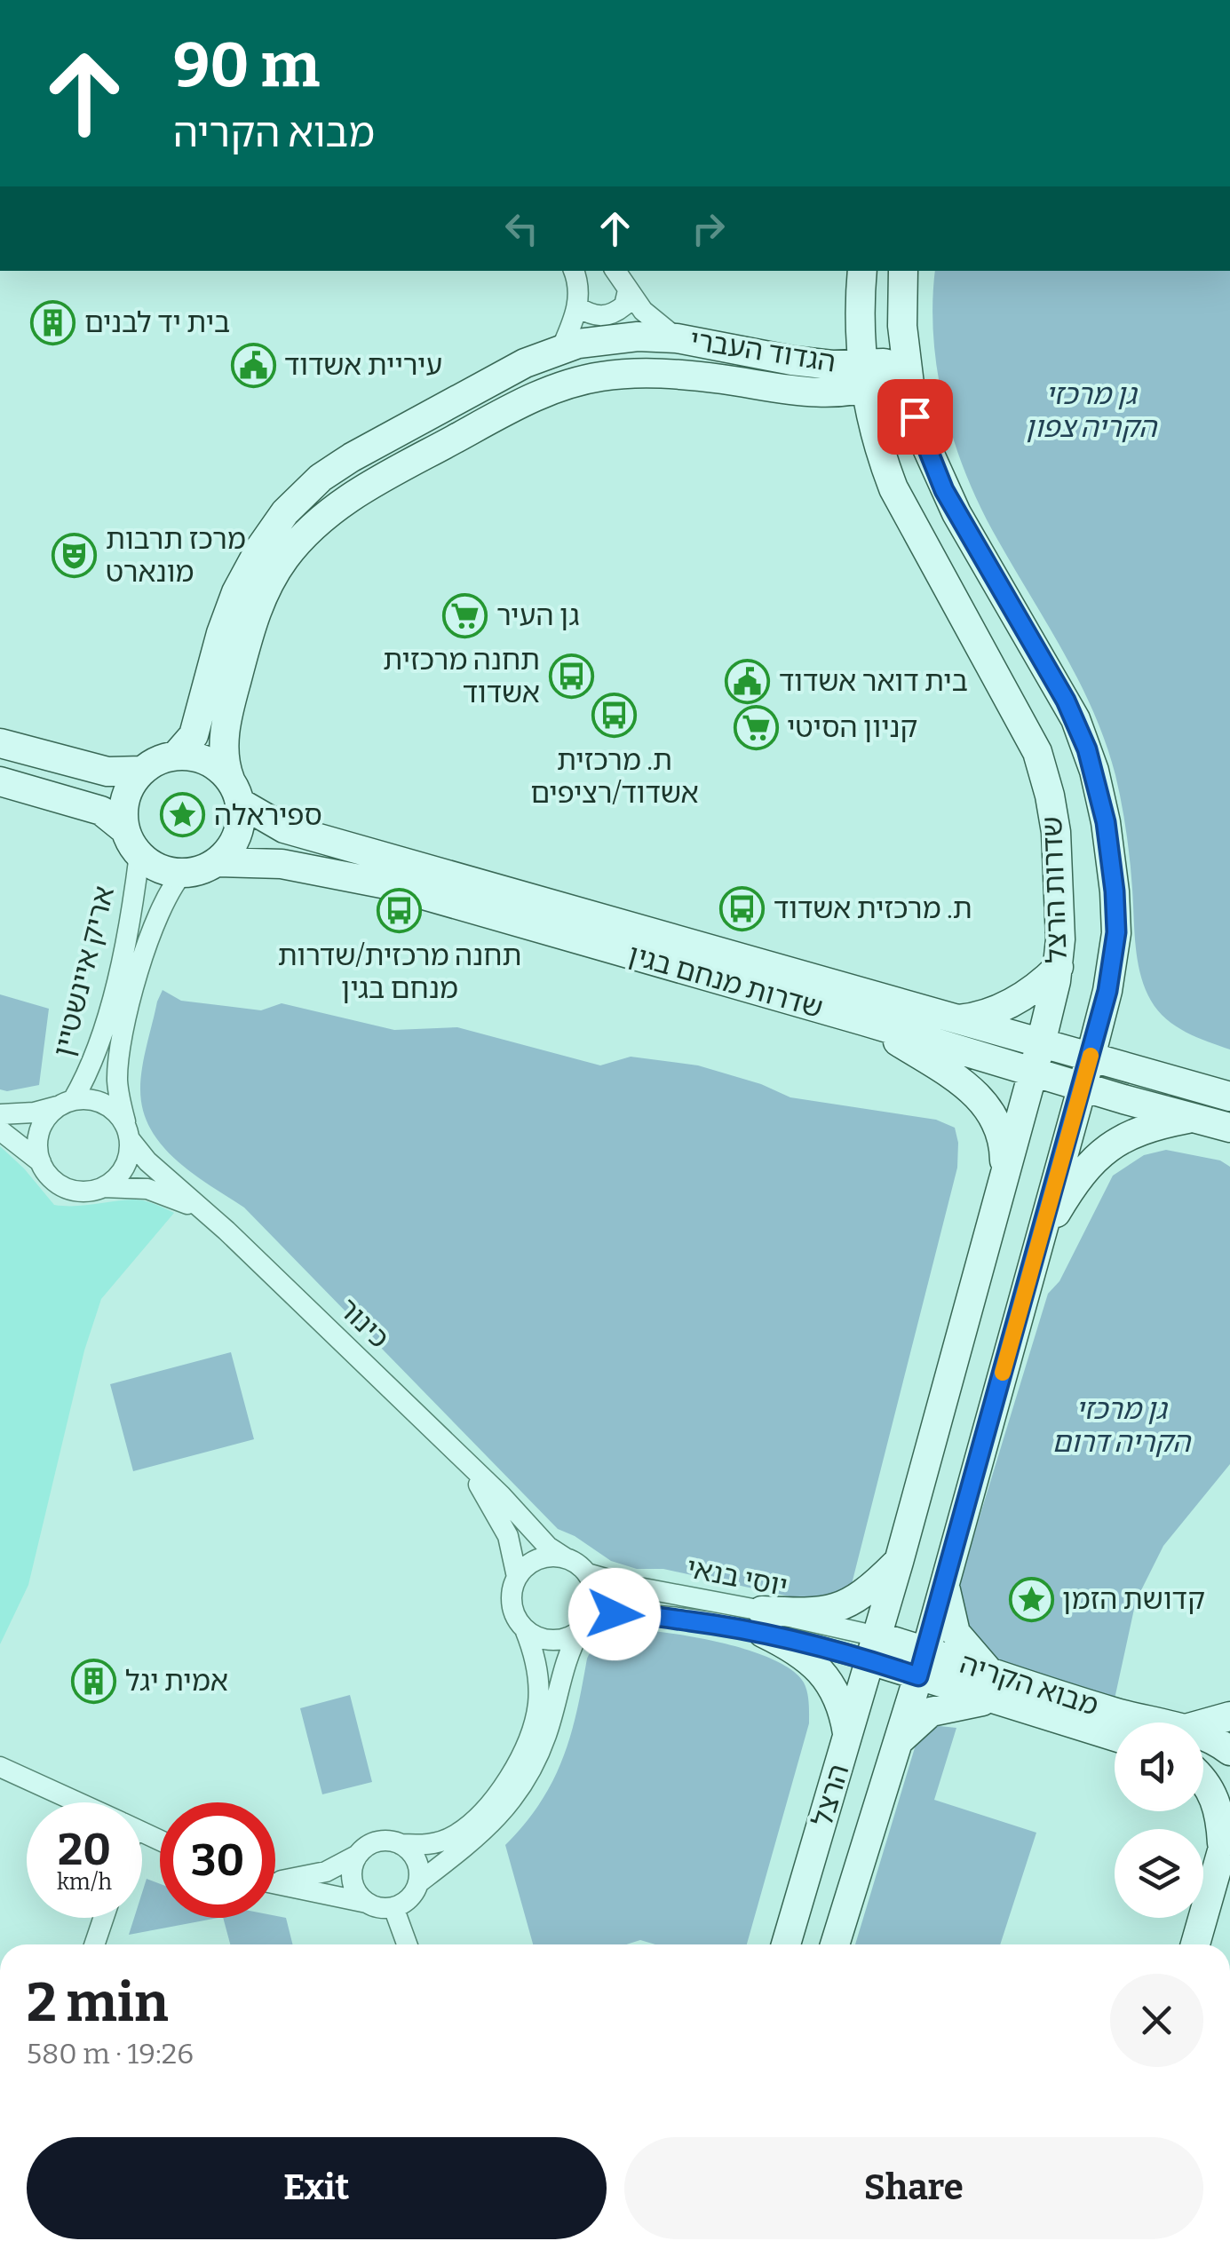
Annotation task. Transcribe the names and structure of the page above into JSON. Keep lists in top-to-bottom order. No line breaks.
{"streets":{"main road":["הגדוד העברי","שדרות הרצל","שדרות מנחם בגין","מבוא הקריה","הרצל"],"street":["אריק איינשטיין","כינור","יוסי בנאי"]},"crossings":[["הגדוד העברי","שדרות הרצל"],["הגדוד העברי","אריק איינשטיין"],["הגדוד העברי","שדרות מנחם בגין"],["שדרות הרצל","שדרות מנחם בגין"],["שדרות הרצל","יוסי בנאי"],["שדרות הרצל","מבוא הקריה"],["שדרות הרצל","הרצל"],["אריק איינשטיין","שדרות מנחם בגין"],["אריק איינשטיין","כינור"],["כינור","יוסי בנאי"],["יוסי בנאי","מבוא הקריה"],["יוסי בנאי","הרצל"],["מבוא הקריה","הרצל"]],"parks":["גן מרכזי הקריה צפון","גן מרכזי הקריה דרום"],"places":{"building":["בית יד לבנים","אמית יגל"],"public building":["עיריית אשדוד","בית דואר אשדוד"],"theatre":["מרכז תרבות מונארט"],"supermarket":["גן העיר","קניון הסיטי"],"bus stop":["תחנה מרכזית אשדוד","ת. מרכזית אשדוד/רציפים","ת. מרכזית אשדוד","תחנה מרכזית/שדרות מנחם בגין"],"place":["ספיראלה","קדושת הזמן"]},"page":{"turn":["90 m","מבוא הקריה"],"speed":"20 km/h","limit":"30","heading":["2 min","580 m · 19:26"],"buttons":["Exit","Share"]}}
